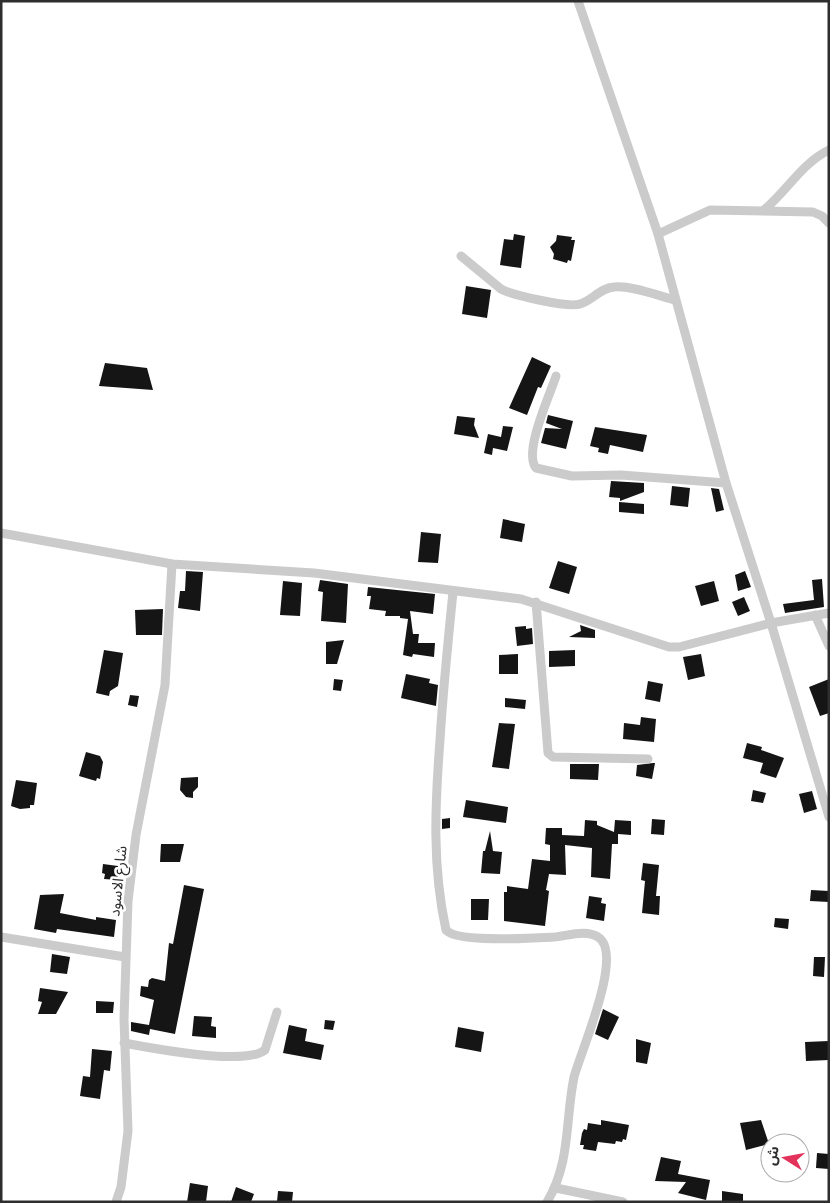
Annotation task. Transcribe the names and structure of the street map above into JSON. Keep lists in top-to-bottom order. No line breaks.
{"streets":{"street":["شارع الاسود"]},"north":"left"}
